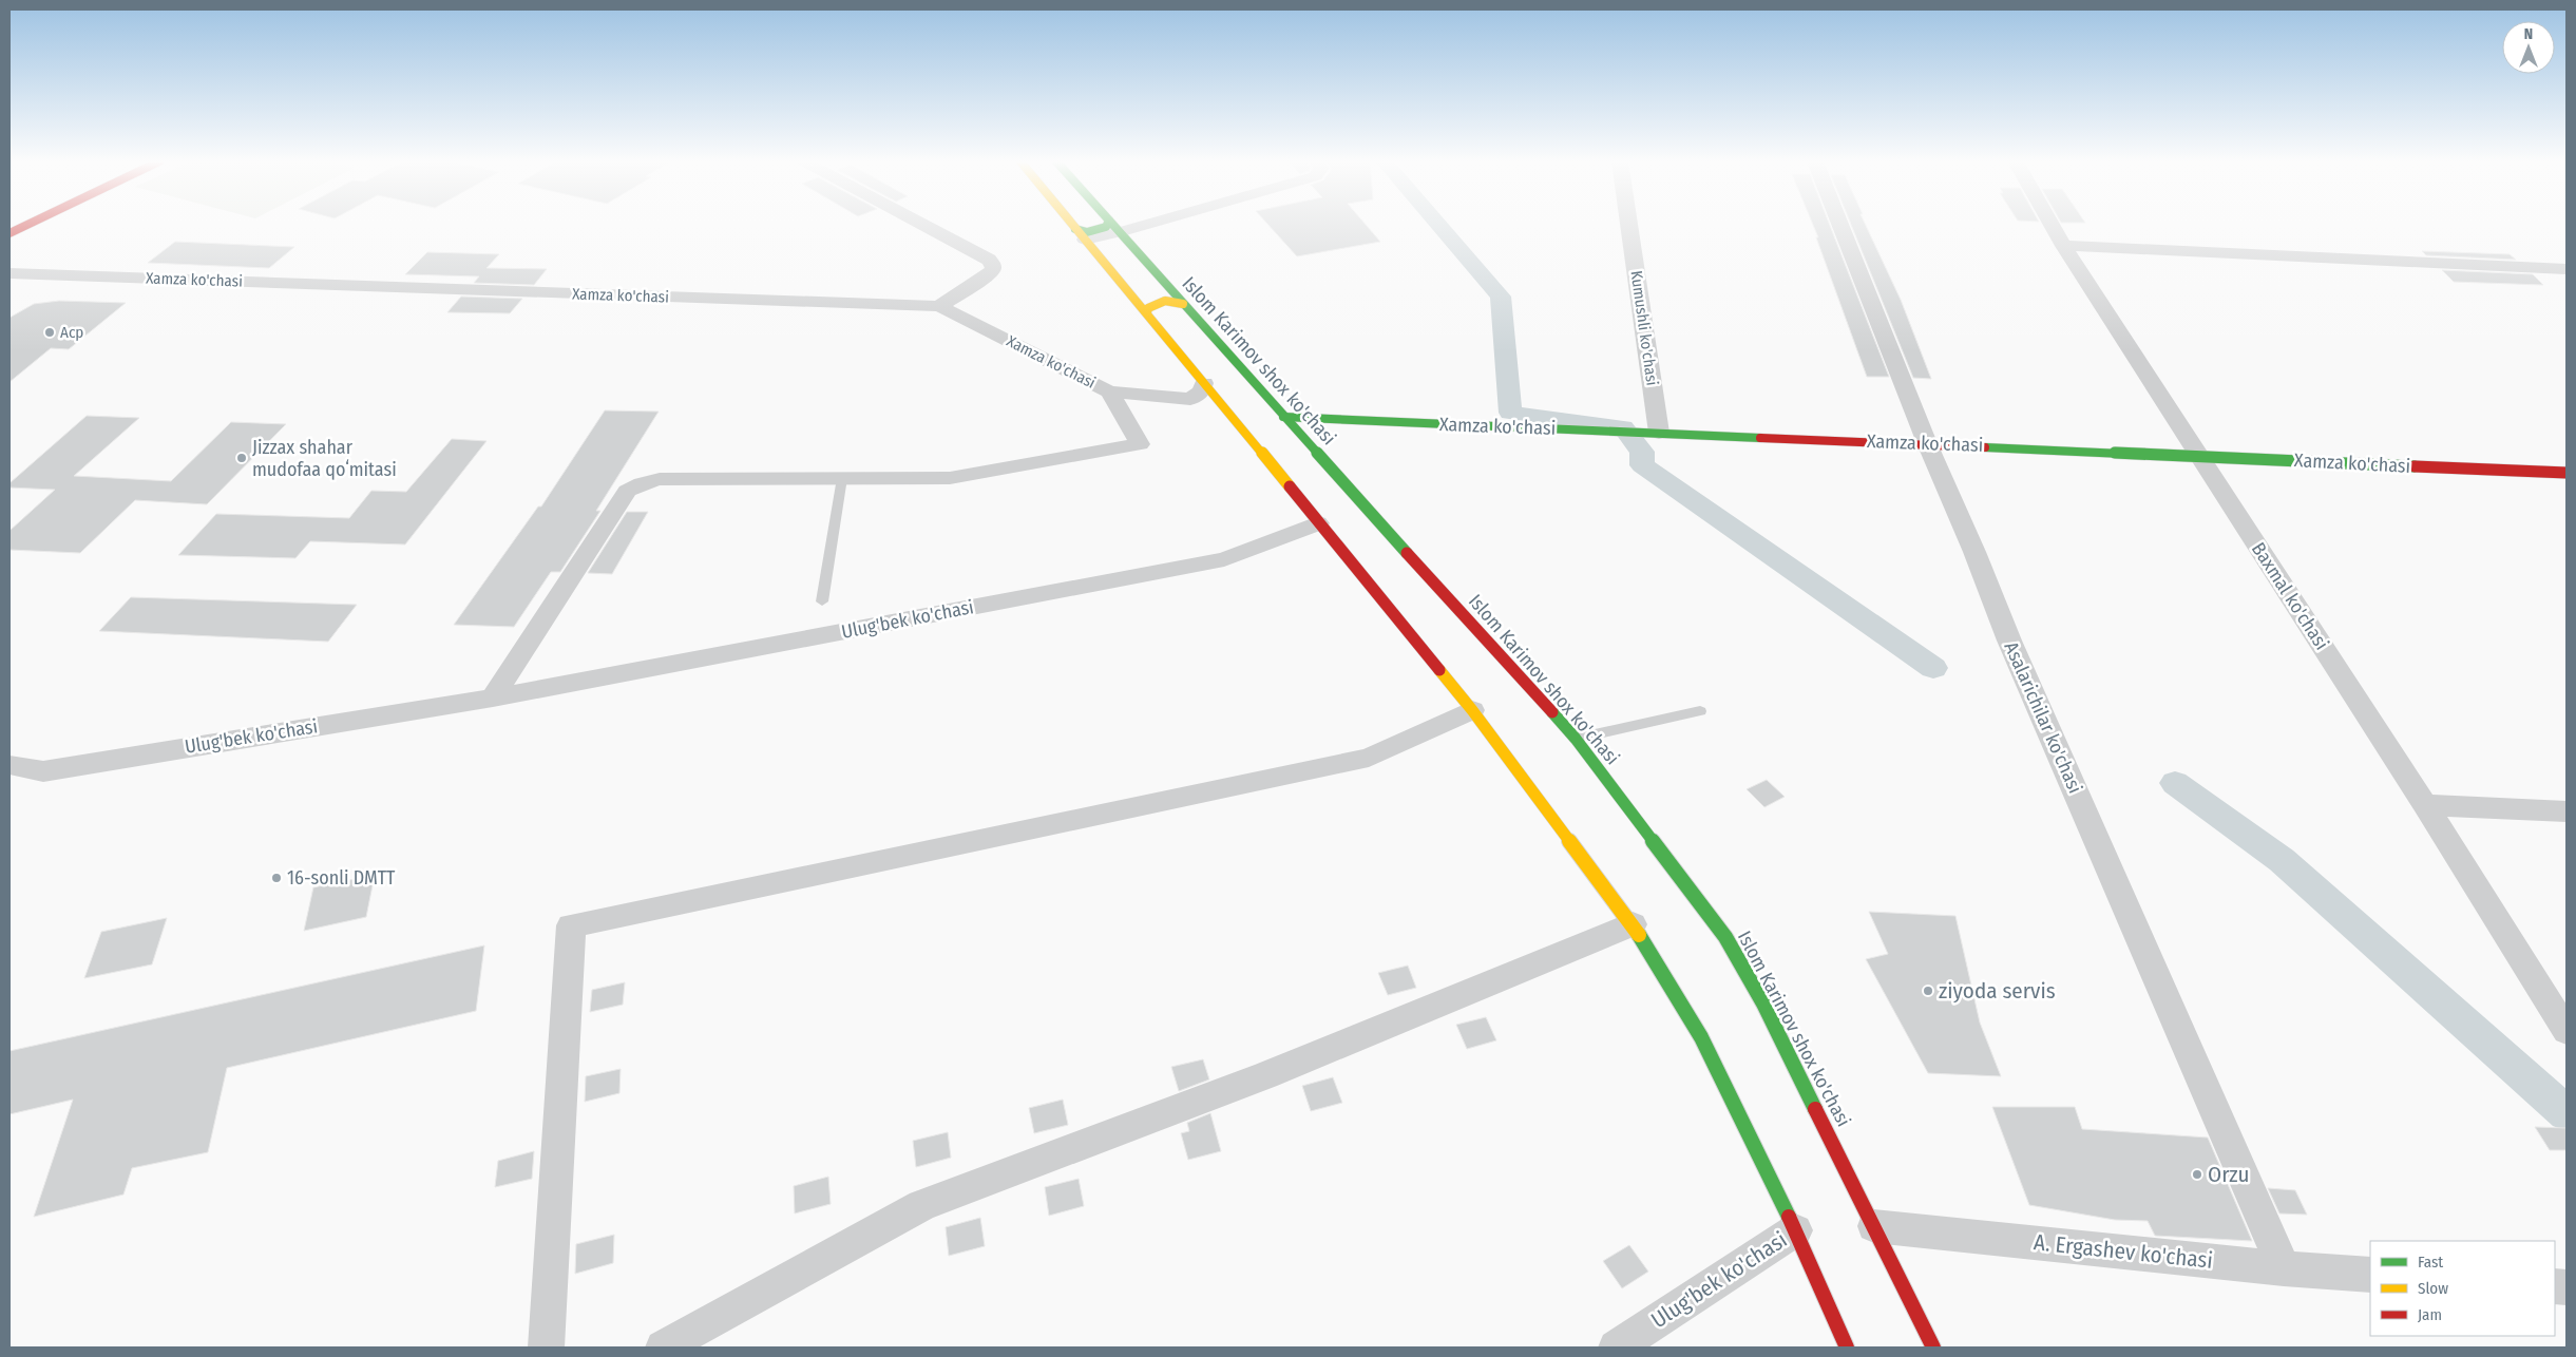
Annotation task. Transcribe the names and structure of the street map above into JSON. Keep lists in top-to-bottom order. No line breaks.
{"streets":{"main road":["Xamza ko'chasi","Islom Karimov shox ko'chasi"],"street":["Kumushli ko'chasi","Baxmal ko'chasi","Ulug'bek ko'chasi","Asalarichilar ko'chasi","A. Ergashev ko'chasi"]},"crossings":[["Xamza ko'chasi","Kumushli ko'chasi"],["Xamza ko'chasi","Islom Karimov shox ko'chasi"],["Xamza ko'chasi","Baxmal ko'chasi"],["Xamza ko'chasi","Asalarichilar ko'chasi"],["Islom Karimov shox ko'chasi","A. Ergashev ko'chasi"],["Asalarichilar ko'chasi","A. Ergashev ko'chasi"]],"places":["Аср","Jizzax shahar mudofaa qoʻmitasi","16-sonli DMTT","ziyoda servis","Orzu"],"legend":["Fast","Slow","Jam"],"north":"top"}
